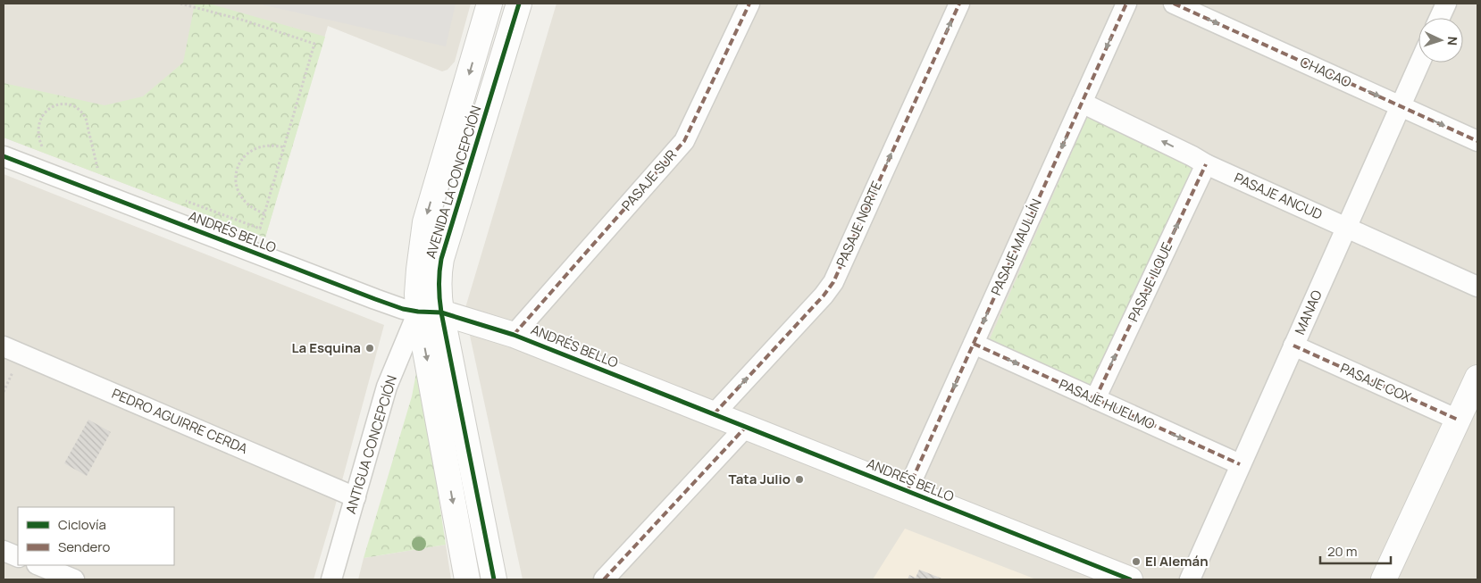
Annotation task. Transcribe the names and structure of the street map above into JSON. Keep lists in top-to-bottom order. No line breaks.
{"streets":{"street":["CHACAO","PASAJE SUR","AVENIDA LA CONCEPCIÓN","PASAJE ANCUD","PASAJE NORTE","ANDRÉS BELLO","PASAJE MAULLÍN","PASAJE ILQUE","MANAO","PASAJE COX","PASAJE HUELMO","PEDRO AGUIRRE CERDA","ANTIGUA CONCEPCIÓN"]},"crossings":[["CHACAO","MANAO"],["PASAJE SUR","ANDRÉS BELLO"],["AVENIDA LA CONCEPCIÓN","ANDRÉS BELLO"],["AVENIDA LA CONCEPCIÓN","ANTIGUA CONCEPCIÓN"],["PASAJE ANCUD","PASAJE MAULLÍN"],["PASAJE ANCUD","PASAJE ILQUE"],["PASAJE ANCUD","MANAO"],["PASAJE NORTE","ANDRÉS BELLO"],["ANDRÉS BELLO","PASAJE MAULLÍN"],["ANDRÉS BELLO","ANTIGUA CONCEPCIÓN"],["PASAJE MAULLÍN","PASAJE HUELMO"],["PASAJE ILQUE","PASAJE HUELMO"],["MANAO","PASAJE COX"],["MANAO","PASAJE HUELMO"],["PEDRO AGUIRRE CERDA","ANTIGUA CONCEPCIÓN"]],"one_way":["CHACAO","PASAJE NORTE","PASAJE MAULLÍN","PASAJE ILQUE","PASAJE HUELMO"],"places":["La Esquina","Tata Julio","El Alemán"],"legend":["Ciclovía","Sendero"],"scale_bar":"20 m","north":"right"}
